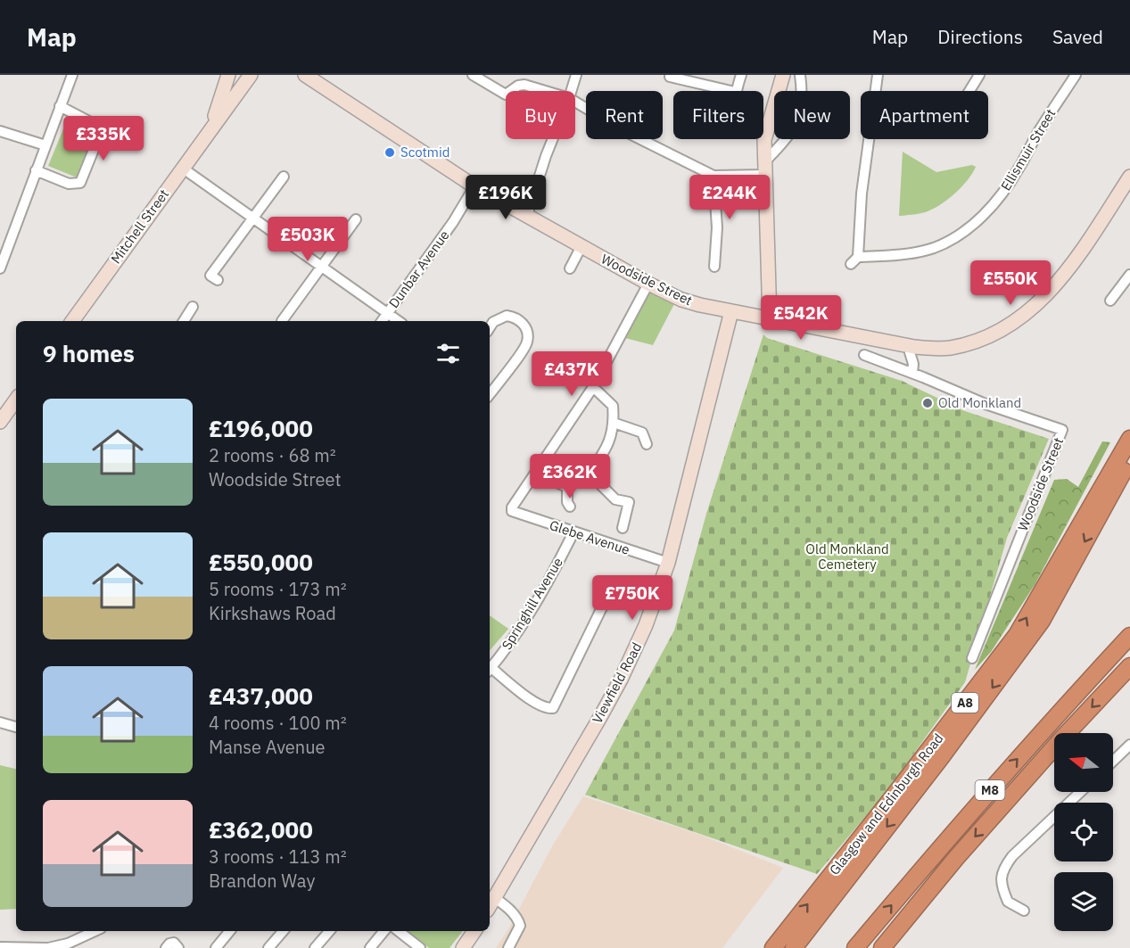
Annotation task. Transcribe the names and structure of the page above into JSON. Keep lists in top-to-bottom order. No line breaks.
{"streets":{"highway":["A8","M8","Glasgow and Edinburgh Road"],"street":["Ellismuir Street","Mitchell Street","Dunbar Avenue","Woodside Street","Glebe Avenue","Springhill Avenue","Viewfield Road"]},"crossings":[["Dunbar Avenue","Woodside Street"],["Woodside Street","Viewfield Road"],["Glebe Avenue","Springhill Avenue"],["Glebe Avenue","Viewfield Road"]],"parks":["Old Monkland Cemetery"],"places":["Scotmid","Old Monkland"],"north":"left","page":{"header":"Map","nav":["Map","Directions","Saved"],"chip":["Buy","Rent","Filters","New","Apartment"],"price":["£335K","£196K","£244K","£503K","£550K","£542K","£437K","£362K","£750K"],"heading":"9 homes","list":[{"name":"£196,000","note":"2 rooms · 68 m² · Woodside Street"},{"name":"£550,000","note":"5 rooms · 173 m² · Kirkshaws Road"},{"name":"£437,000","note":"4 rooms · 100 m² · Manse Avenue"},{"name":"£362,000","note":"3 rooms · 113 m² · Brandon Way"}]}}
